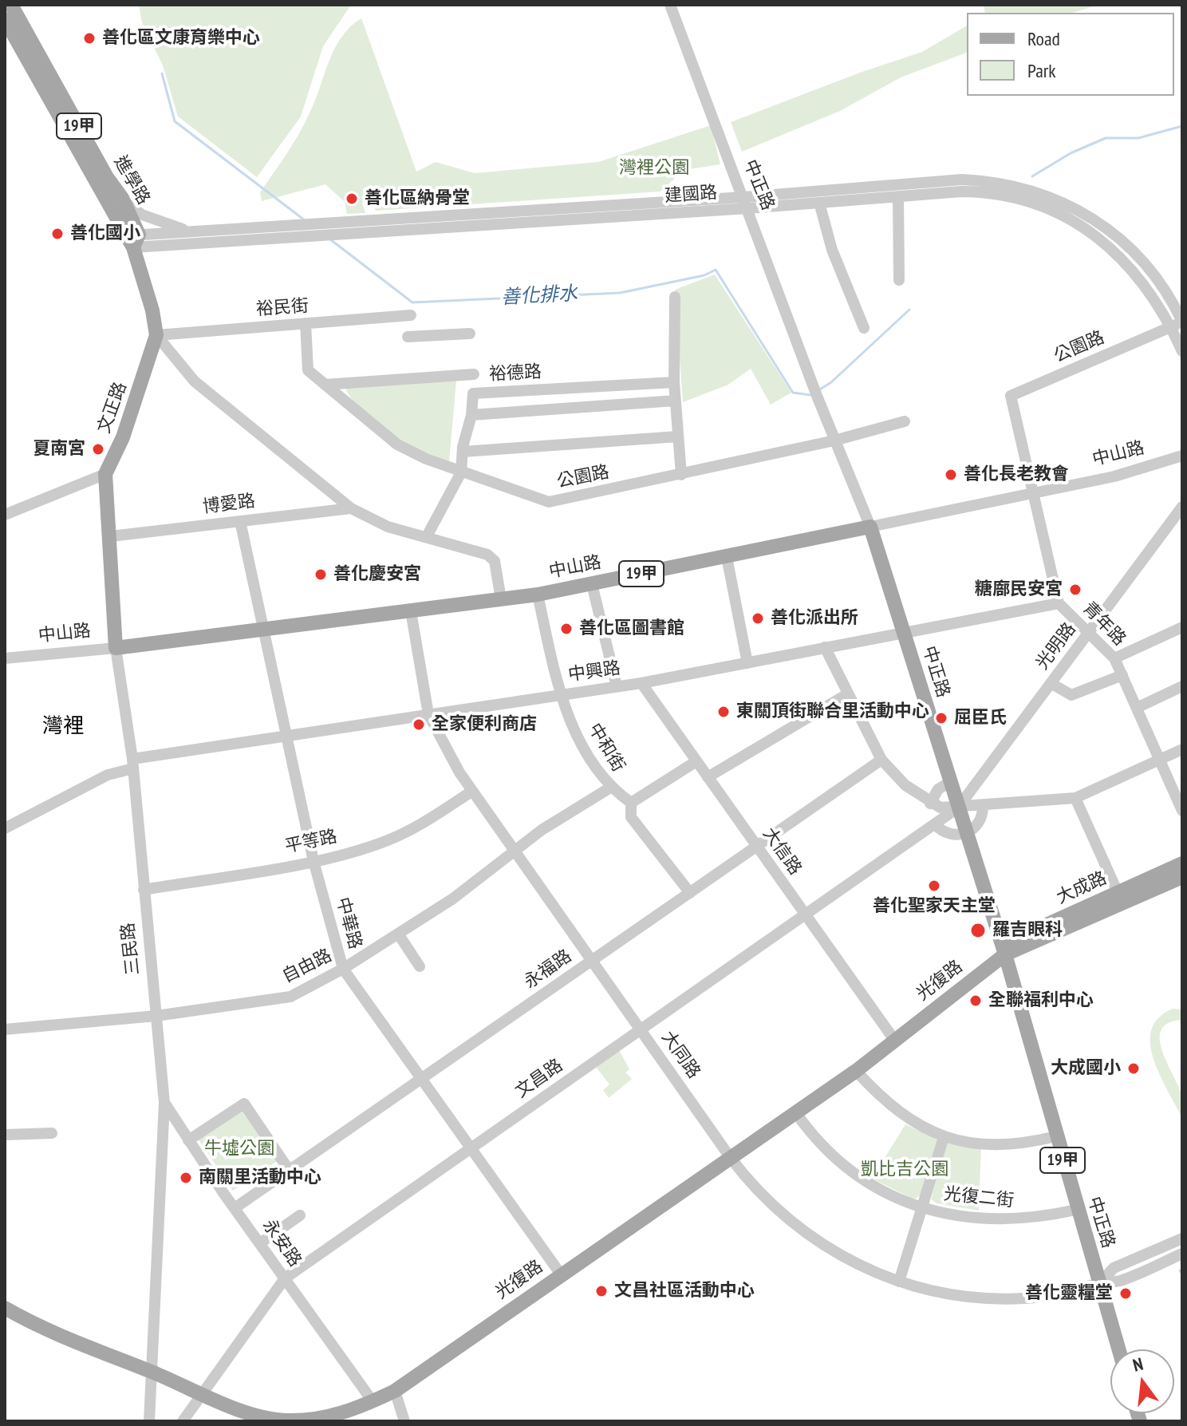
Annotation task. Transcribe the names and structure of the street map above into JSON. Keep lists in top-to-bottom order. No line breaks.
{"streets":{"main road":["19甲","進學路","中正路","文正路","中山路","大成路","三民路","光復路"],"street":["建國路","裕民街","公園路","裕德路","博愛路","青年路","光明路","中興路","中和街","平等路","大信路","中華路","自由路","永福路","大同路","文昌路","光復二街","永安路"]},"crossings":[["進學路","建國路"],["進學路","文正路"],["中正路","建國路"],["中正路","公園路"],["中正路","中山路"],["中正路","光明路"],["中正路","中興路"],["中正路","大成路"],["中正路","光復路"],["中正路","大同路"],["中正路","文昌路"],["中正路","光復二街"],["建國路","公園路"],["建國路","文正路"],["裕民街","公園路"],["裕民街","文正路"],["公園路","裕德路"],["公園路","中山路"],["公園路","青年路"],["文正路","三民路"],["中山路","青年路"],["中山路","中和街"],["中山路","中華路"],["中山路","三民路"],["中山路","大同路"],["博愛路","中華路"],["博愛路","三民路"],["青年路","光明路"],["青年路","中興路"],["光明路","文昌路"],["中興路","中和街"],["中興路","大信路"],["中興路","中華路"],["中興路","三民路"],["中興路","大同路"],["中和街","自由路"],["平等路","中華路"],["平等路","三民路"],["平等路","大同路"],["大信路","永福路"],["大信路","光復路"],["大信路","文昌路"],["大成路","光復路"],["中華路","自由路"],["中華路","永福路"],["中華路","光復路"],["中華路","文昌路"],["三民路","自由路"],["三民路","光復路"],["三民路","永安路"],["自由路","大同路"],["永福路","大同路"],["永福路","永安路"],["光復路","大同路"],["光復路","文昌路"],["光復路","光復二街"],["光復路","永安路"],["大同路","文昌路"],["文昌路","永安路"]],"districts":["灣裡"],"water":["善化排水"],"parks":["灣裡公園","牛墟公園","凱比吉公園"],"places":["善化區文康育樂中心","善化區納骨堂","善化國小","夏南宮","善化長老教會","善化慶安宮","糖廍民安宮","善化派出所","善化區圖書館","東關頂街聯合里活動中心","屈臣氏","全家便利商店","善化聖家天主堂","羅吉眼科","全聯福利中心","大成國小","南關里活動中心","文昌社區活動中心","善化靈糧堂"],"legend":["Road","Park"],"north":"top"}
